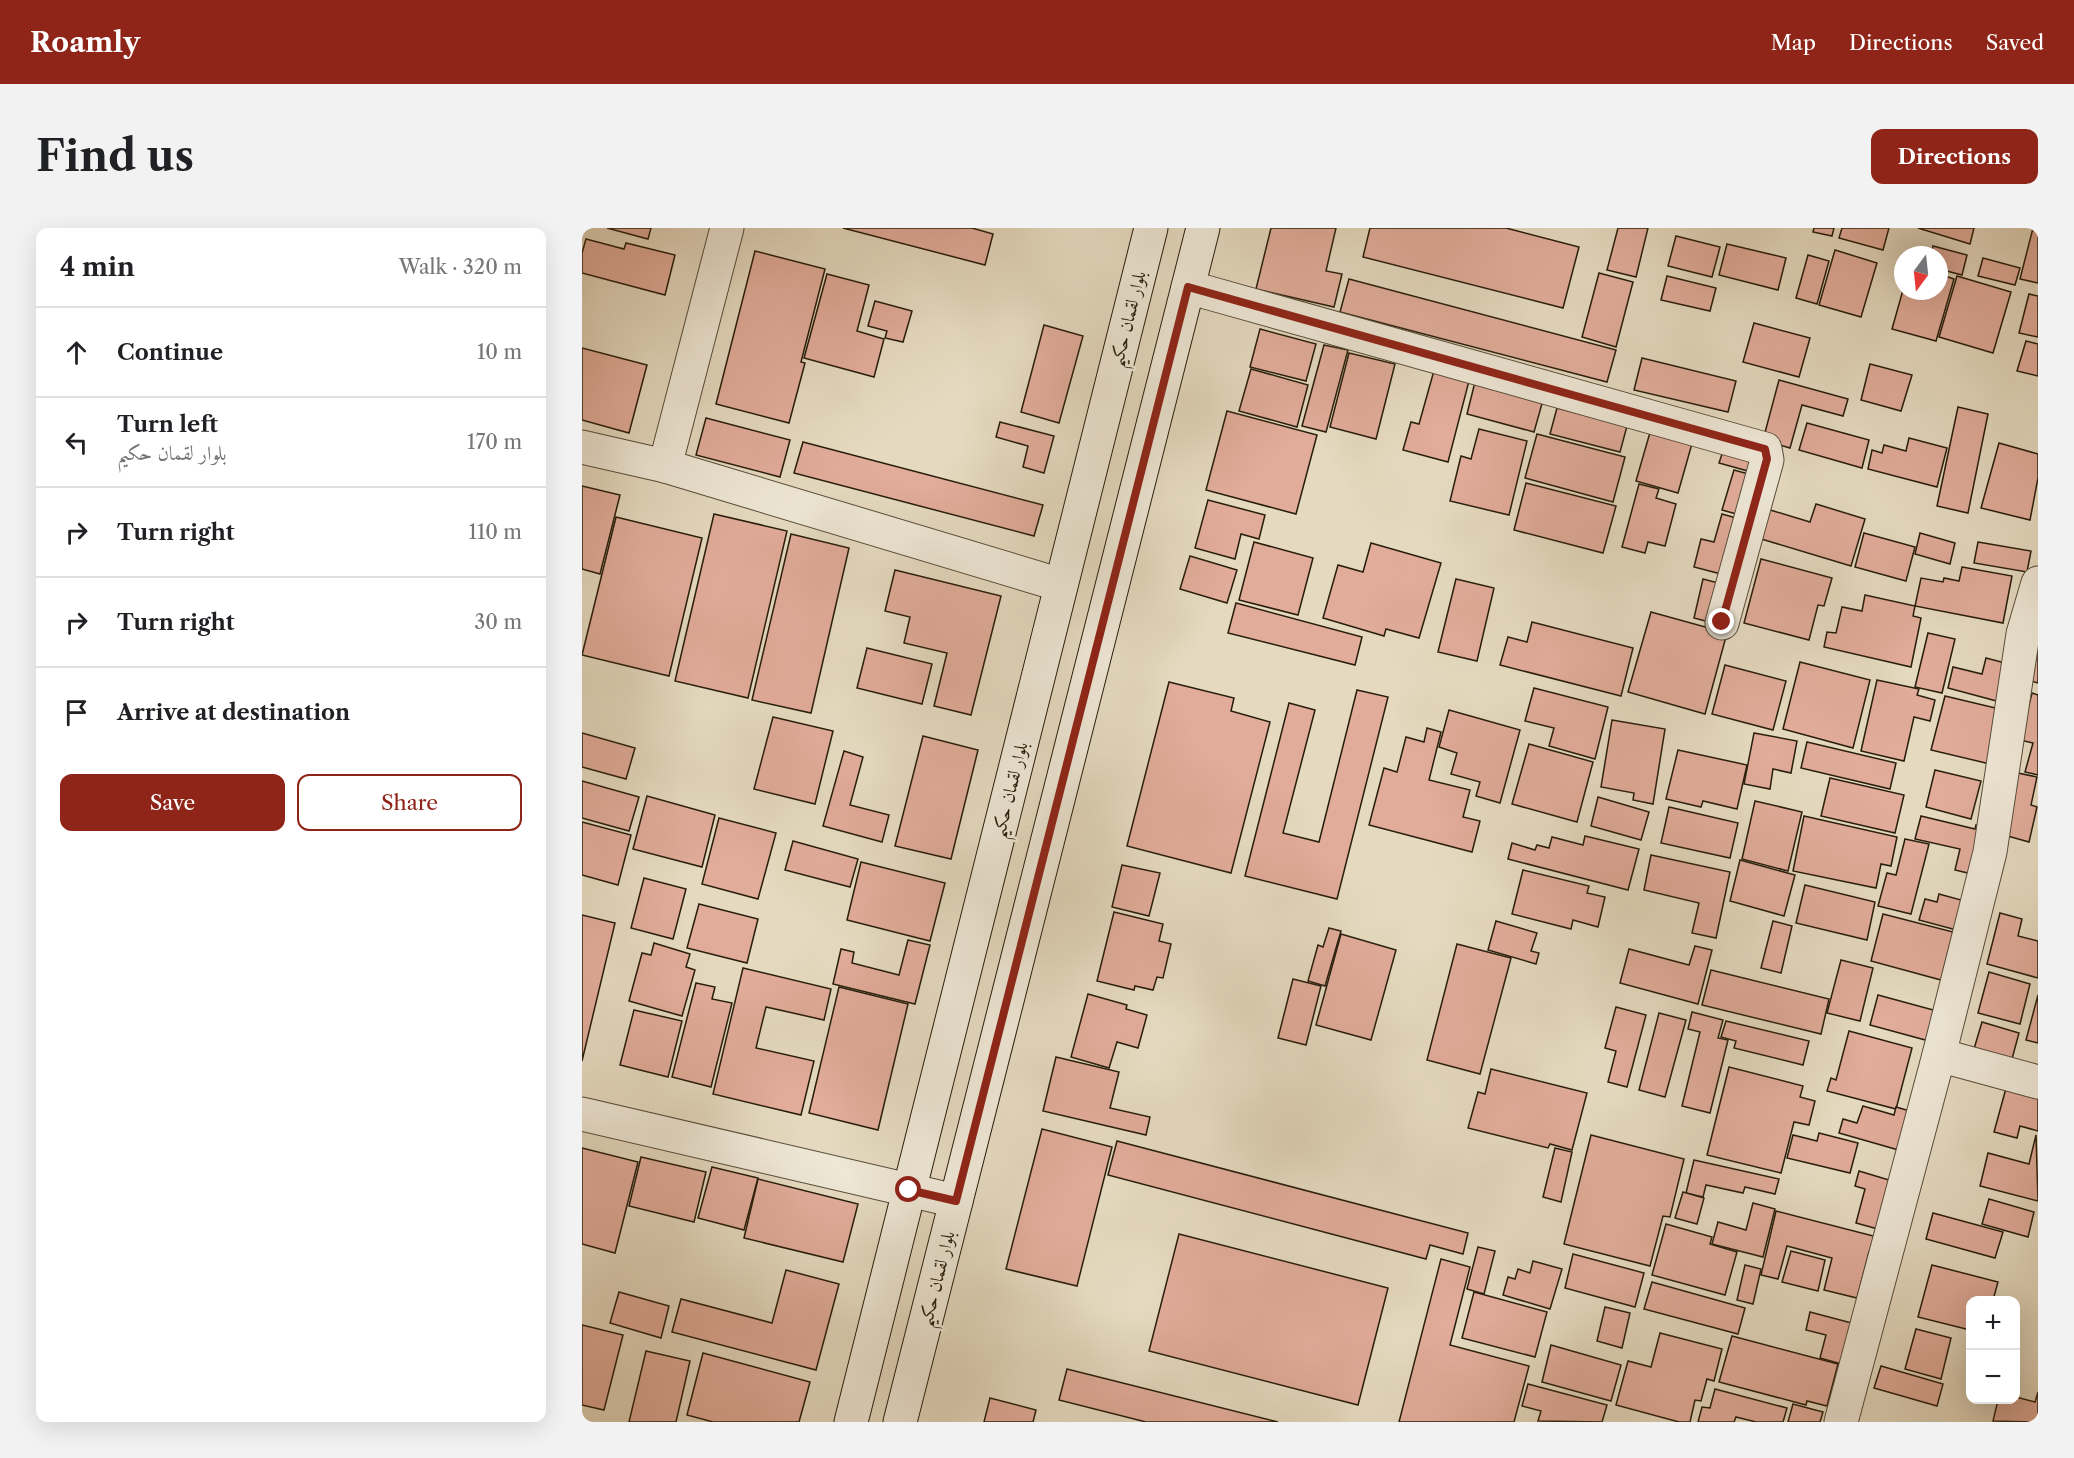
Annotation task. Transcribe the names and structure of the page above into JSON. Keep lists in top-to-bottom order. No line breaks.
{"streets":{"street":["بلوار لقمان حکیم"]},"north":"bottom","page":{"header":"Roamly","nav":["Map","Directions","Saved"],"buttons":["Directions",["Save","Share"]],"title":"Find us","heading":["4 min","Walk · 320 m"],"list":[["Continue","10 m"],["Turn left","بلوار لقمان حکیم","170 m"],["Turn right","110 m"],["Turn right","30 m"],"Arrive at destination"],"map_buttons":["+","−"]}}
